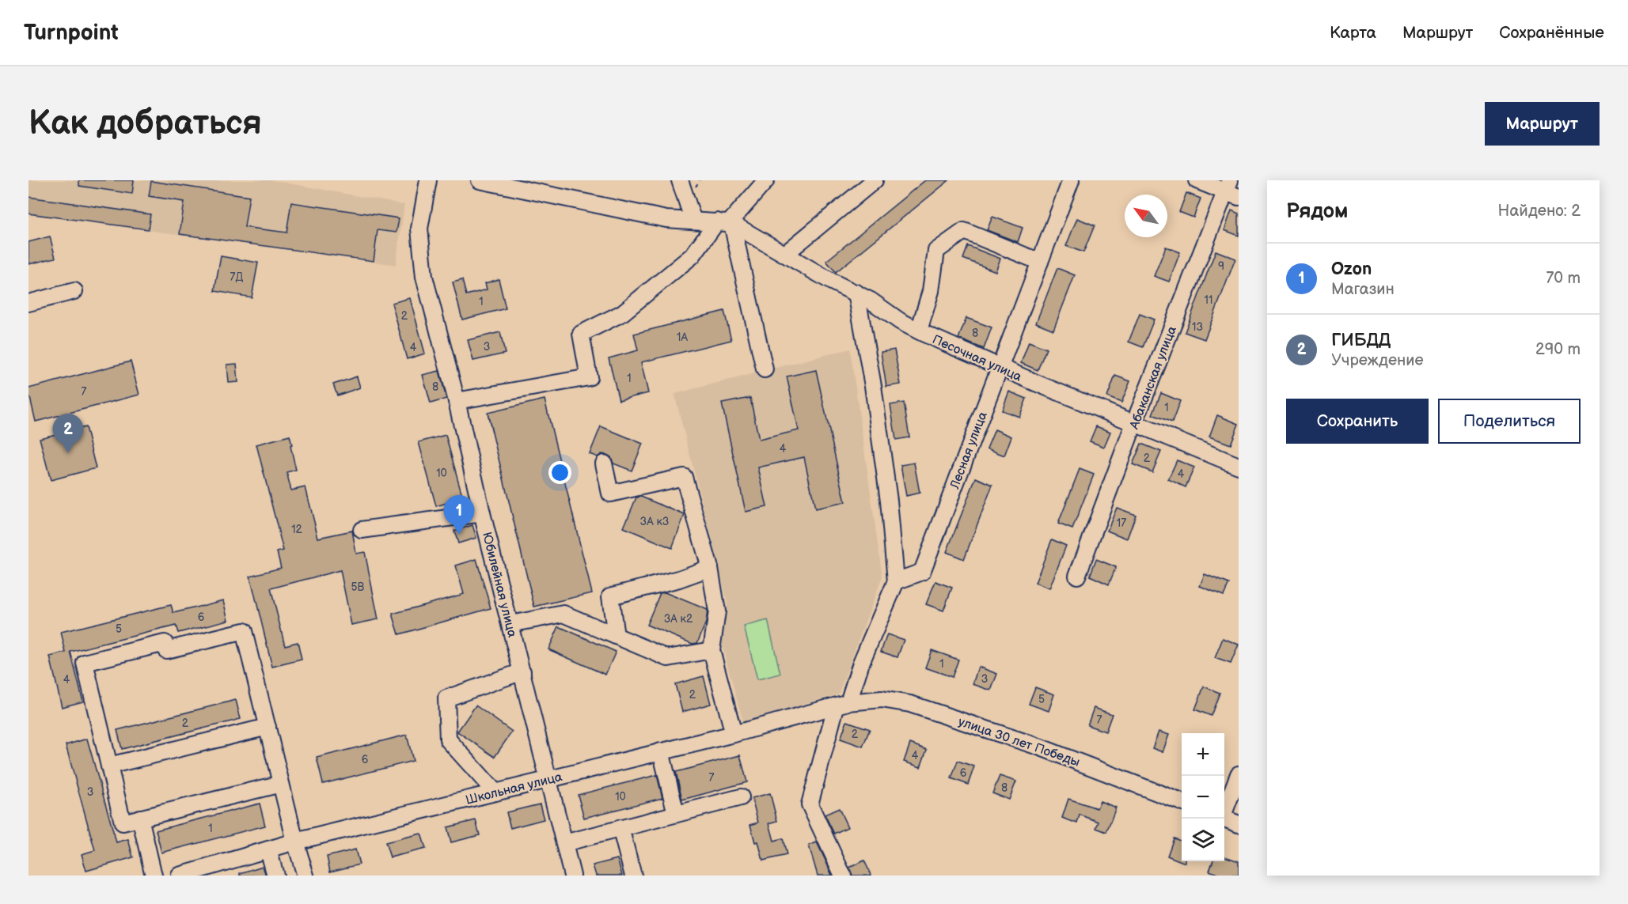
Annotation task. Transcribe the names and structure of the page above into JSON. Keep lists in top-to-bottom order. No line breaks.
{"streets":{"street":["Песочная улица","Абаканская улица","Лесная улица","Юбилейная улица","улица 30 лет Победы","Школьная улица"]},"crossings":[["Песочная улица","Абаканская улица"],["Песочная улица","Лесная улица"],["Юбилейная улица","Школьная улица"],["улица 30 лет Победы","Школьная улица"]],"house_numbers":["9","7Д","11","1","2","13","8","1А","3","4","1","8","7","1","4","2","10","4","3А к3","17","12","5В","6","3А к2","5","1","3","4","2","5","7","2","2","4","6","6","7","8","3","10","1"],"north":"top left","page":{"header":"Turnpoint","nav":["Карта","Маршрут","Сохранённые"],"buttons":["Маршрут",["Сохранить","Поделиться"]],"title":"Как добраться","heading":["Рядом","Найдено: 2"],"list":[{"mark":"1","name":"Ozon","note":"Магазин","value":"70 m"},{"mark":"2","name":"ГИБДД","note":"Учреждение","value":"290 m"}],"pins":["2","1"],"map_buttons":["+","−"]}}
